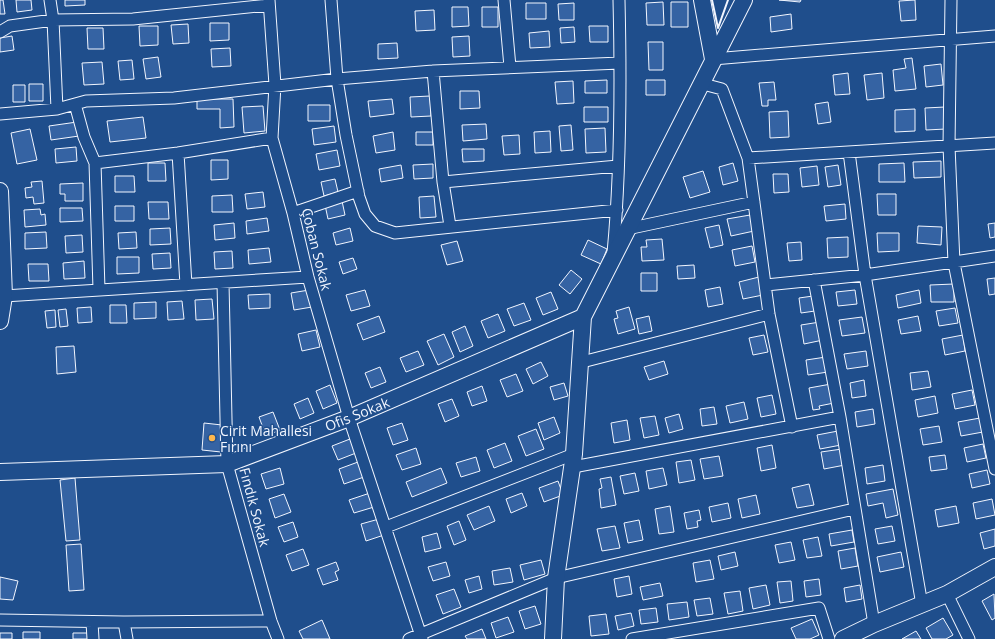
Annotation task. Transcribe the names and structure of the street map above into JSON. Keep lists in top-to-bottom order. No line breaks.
{"streets":{"street":["Çoban Sokak","Ofis Sokak","Fındık Sokak"]},"crossings":[["Çoban Sokak","Ofis Sokak"],["Ofis Sokak","Fındık Sokak"]],"places":["Cirit Mahallesi Fırını"]}
